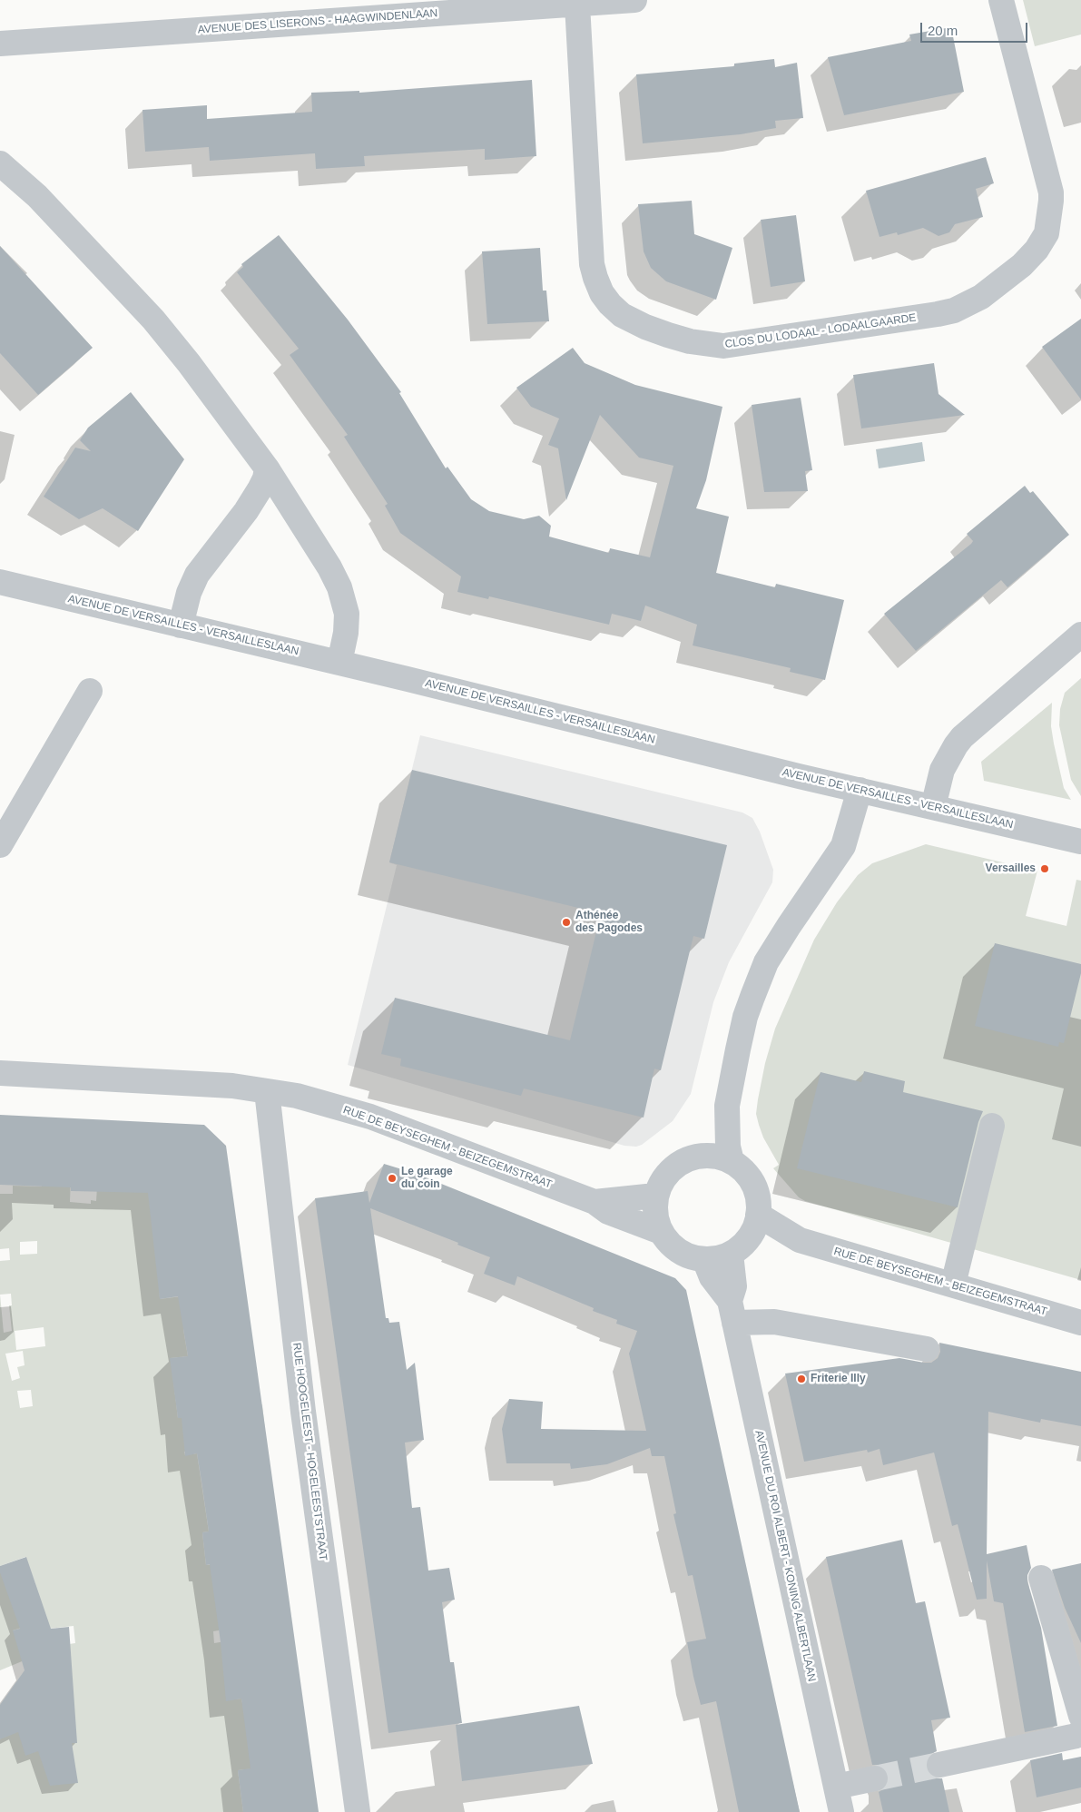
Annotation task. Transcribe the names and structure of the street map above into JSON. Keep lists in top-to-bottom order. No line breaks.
{"streets":{"street":["AVENUE DES LISERONS - HAAGWINDENLAAN","CLOS DU LODAAL - LODAALGAARDE","AVENUE DE VERSAILLES - VERSAILLESLAAN","RUE DE BEYSEGHEM - BEIZEGEMSTRAAT","RUE HOOGELEEST - HOGELEESTSTRAAT","AVENUE DU ROI ALBERT - KONING ALBERTLAAN"]},"crossings":[["AVENUE DES LISERONS - HAAGWINDENLAAN","CLOS DU LODAAL - LODAALGAARDE"],["RUE DE BEYSEGHEM - BEIZEGEMSTRAAT","RUE HOOGELEEST - HOGELEESTSTRAAT"],["RUE DE BEYSEGHEM - BEIZEGEMSTRAAT","AVENUE DU ROI ALBERT - KONING ALBERTLAAN"]],"places":["Versailles","Athénée des Pagodes","Le garage du coin","Friterie Illy"],"scale_bar":"20 m"}
